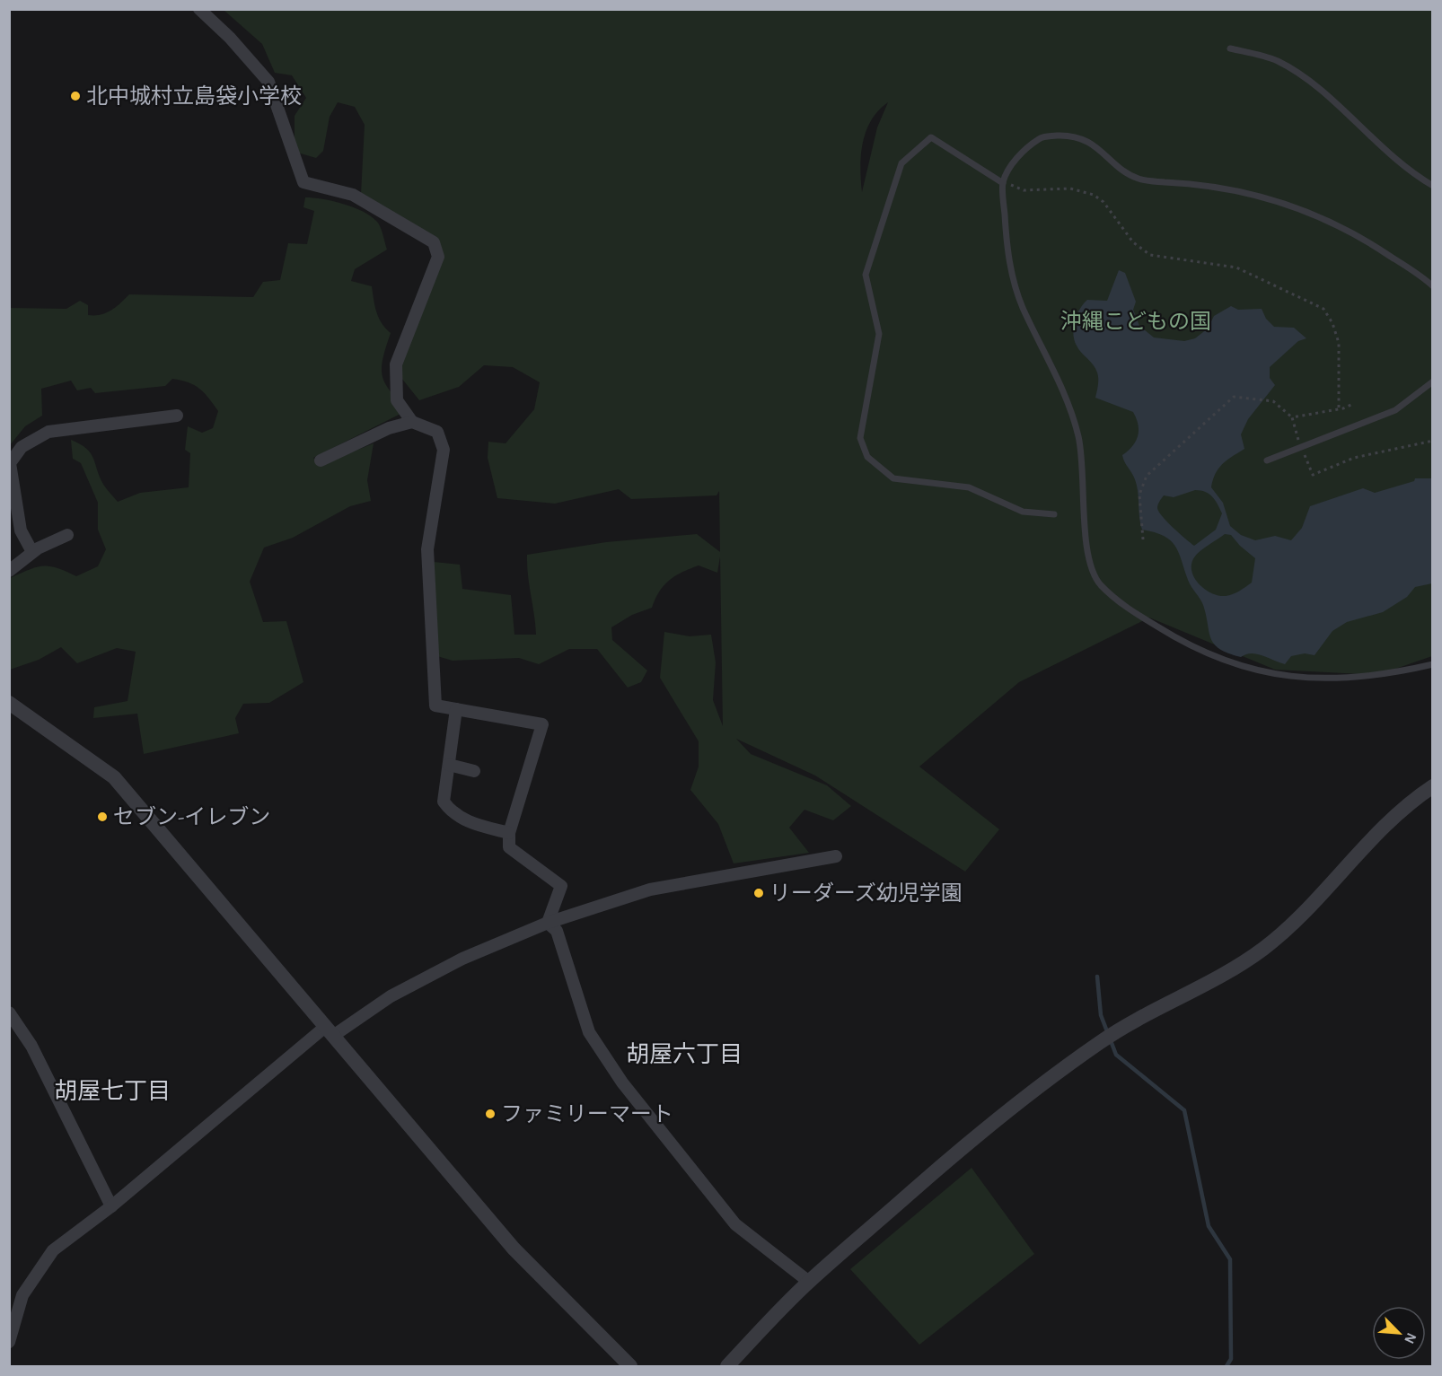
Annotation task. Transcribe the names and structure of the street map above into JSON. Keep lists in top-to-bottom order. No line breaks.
{"districts":["胡屋六丁目","胡屋七丁目"],"parks":["沖縄こどもの国"],"places":["北中城村立島袋小学校","セブン-イレブン","リーダーズ幼児学園","ファミリーマート"],"north":"bottom right"}
